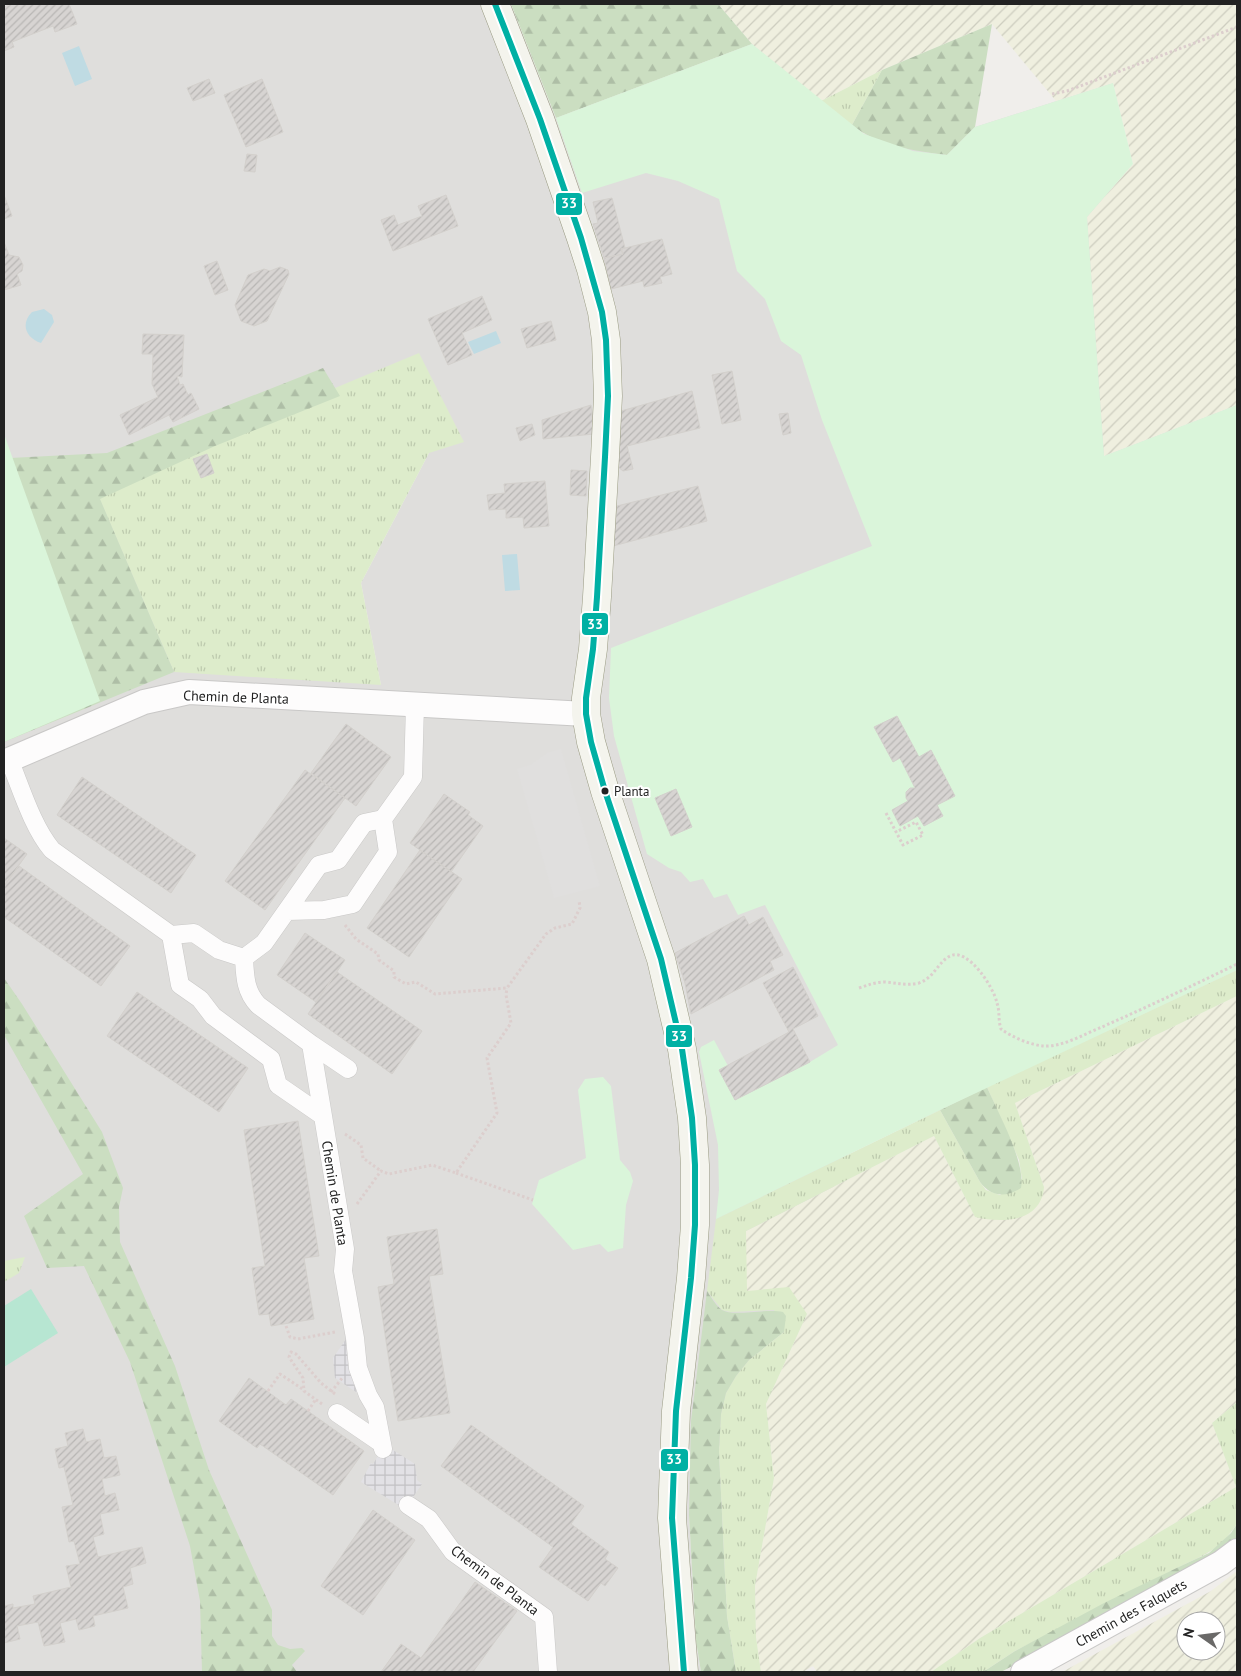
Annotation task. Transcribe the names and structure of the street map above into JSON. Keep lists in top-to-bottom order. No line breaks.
{"streets":{"street":["Chemin de Planta","Chemin des Falquets"]},"places":["Planta"],"lines":["transit line 33"],"north":"left"}
